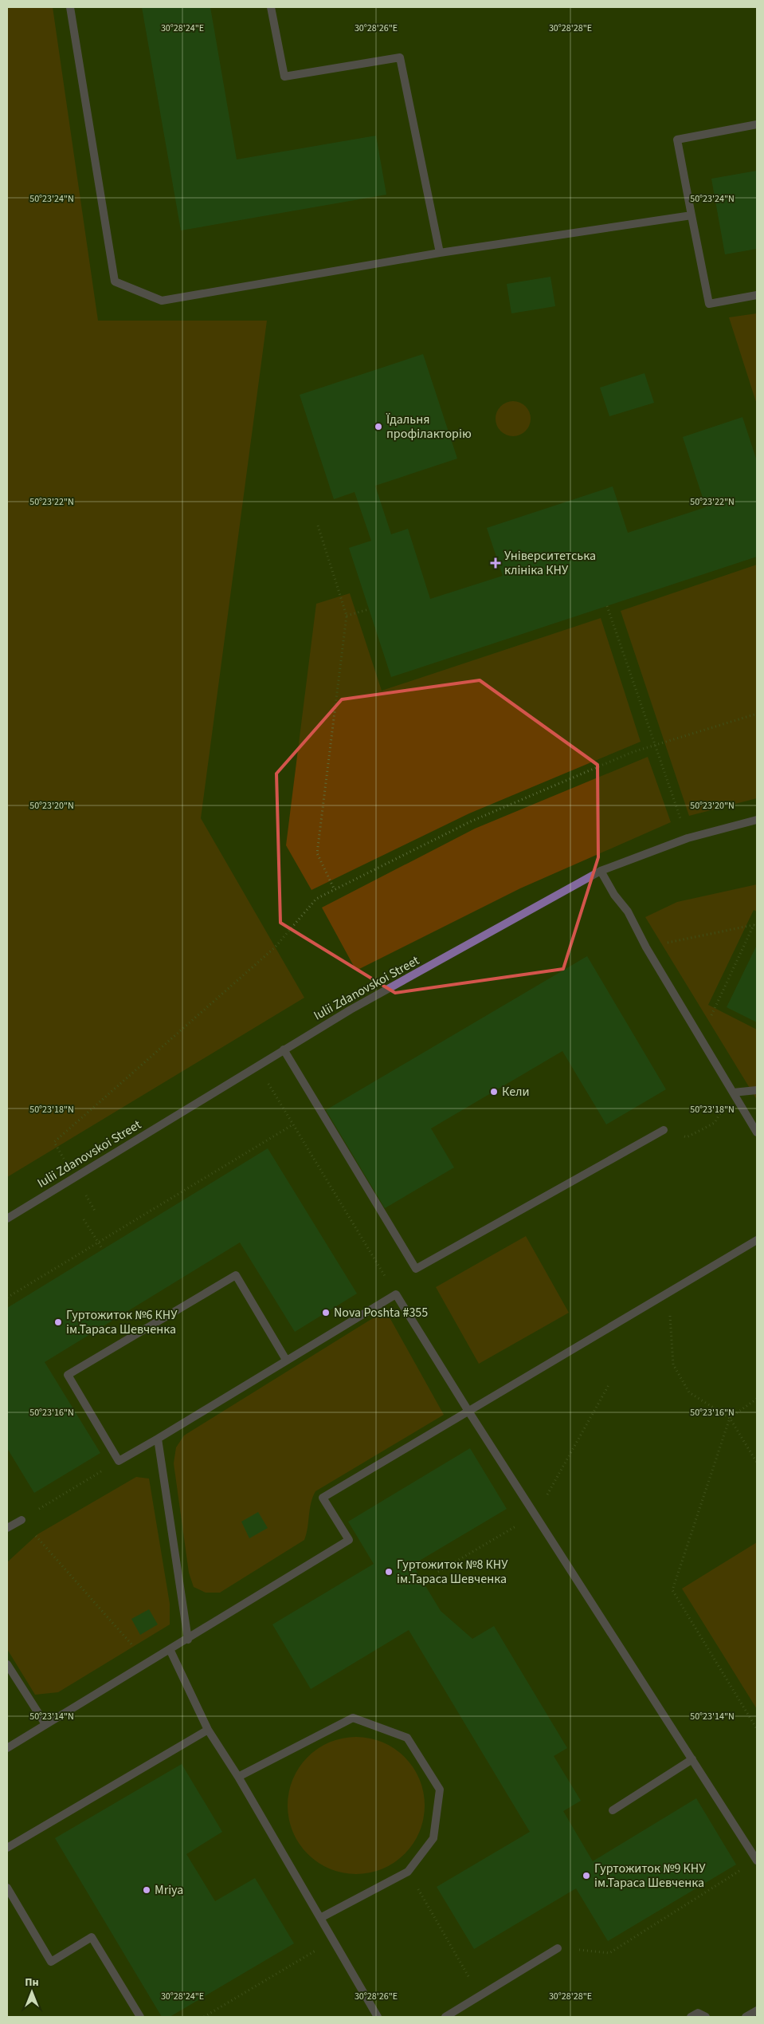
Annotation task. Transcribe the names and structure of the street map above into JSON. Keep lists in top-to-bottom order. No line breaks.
{"streets":{"street":["Iulii Zdanovskoi Street"]},"places":{"other":["Їдальня профілакторію","Кели","Nova Poshta #355","Гуртожиток №6 КНУ ім.Тараса Шевченка","Гуртожиток №8 КНУ ім.Тараса Шевченка","Гуртожиток №9 КНУ ім.Тараса Шевченка","Mriya"],"health":["Університетська клініка КНУ"]},"north":"top","coordinates":["30°28'24\"E","30°28'26\"E","30°28'28\"E","50°23'24\"N","50°23'22\"N","50°23'20\"N","50°23'18\"N","50°23'16\"N","50°23'14\"N"]}
